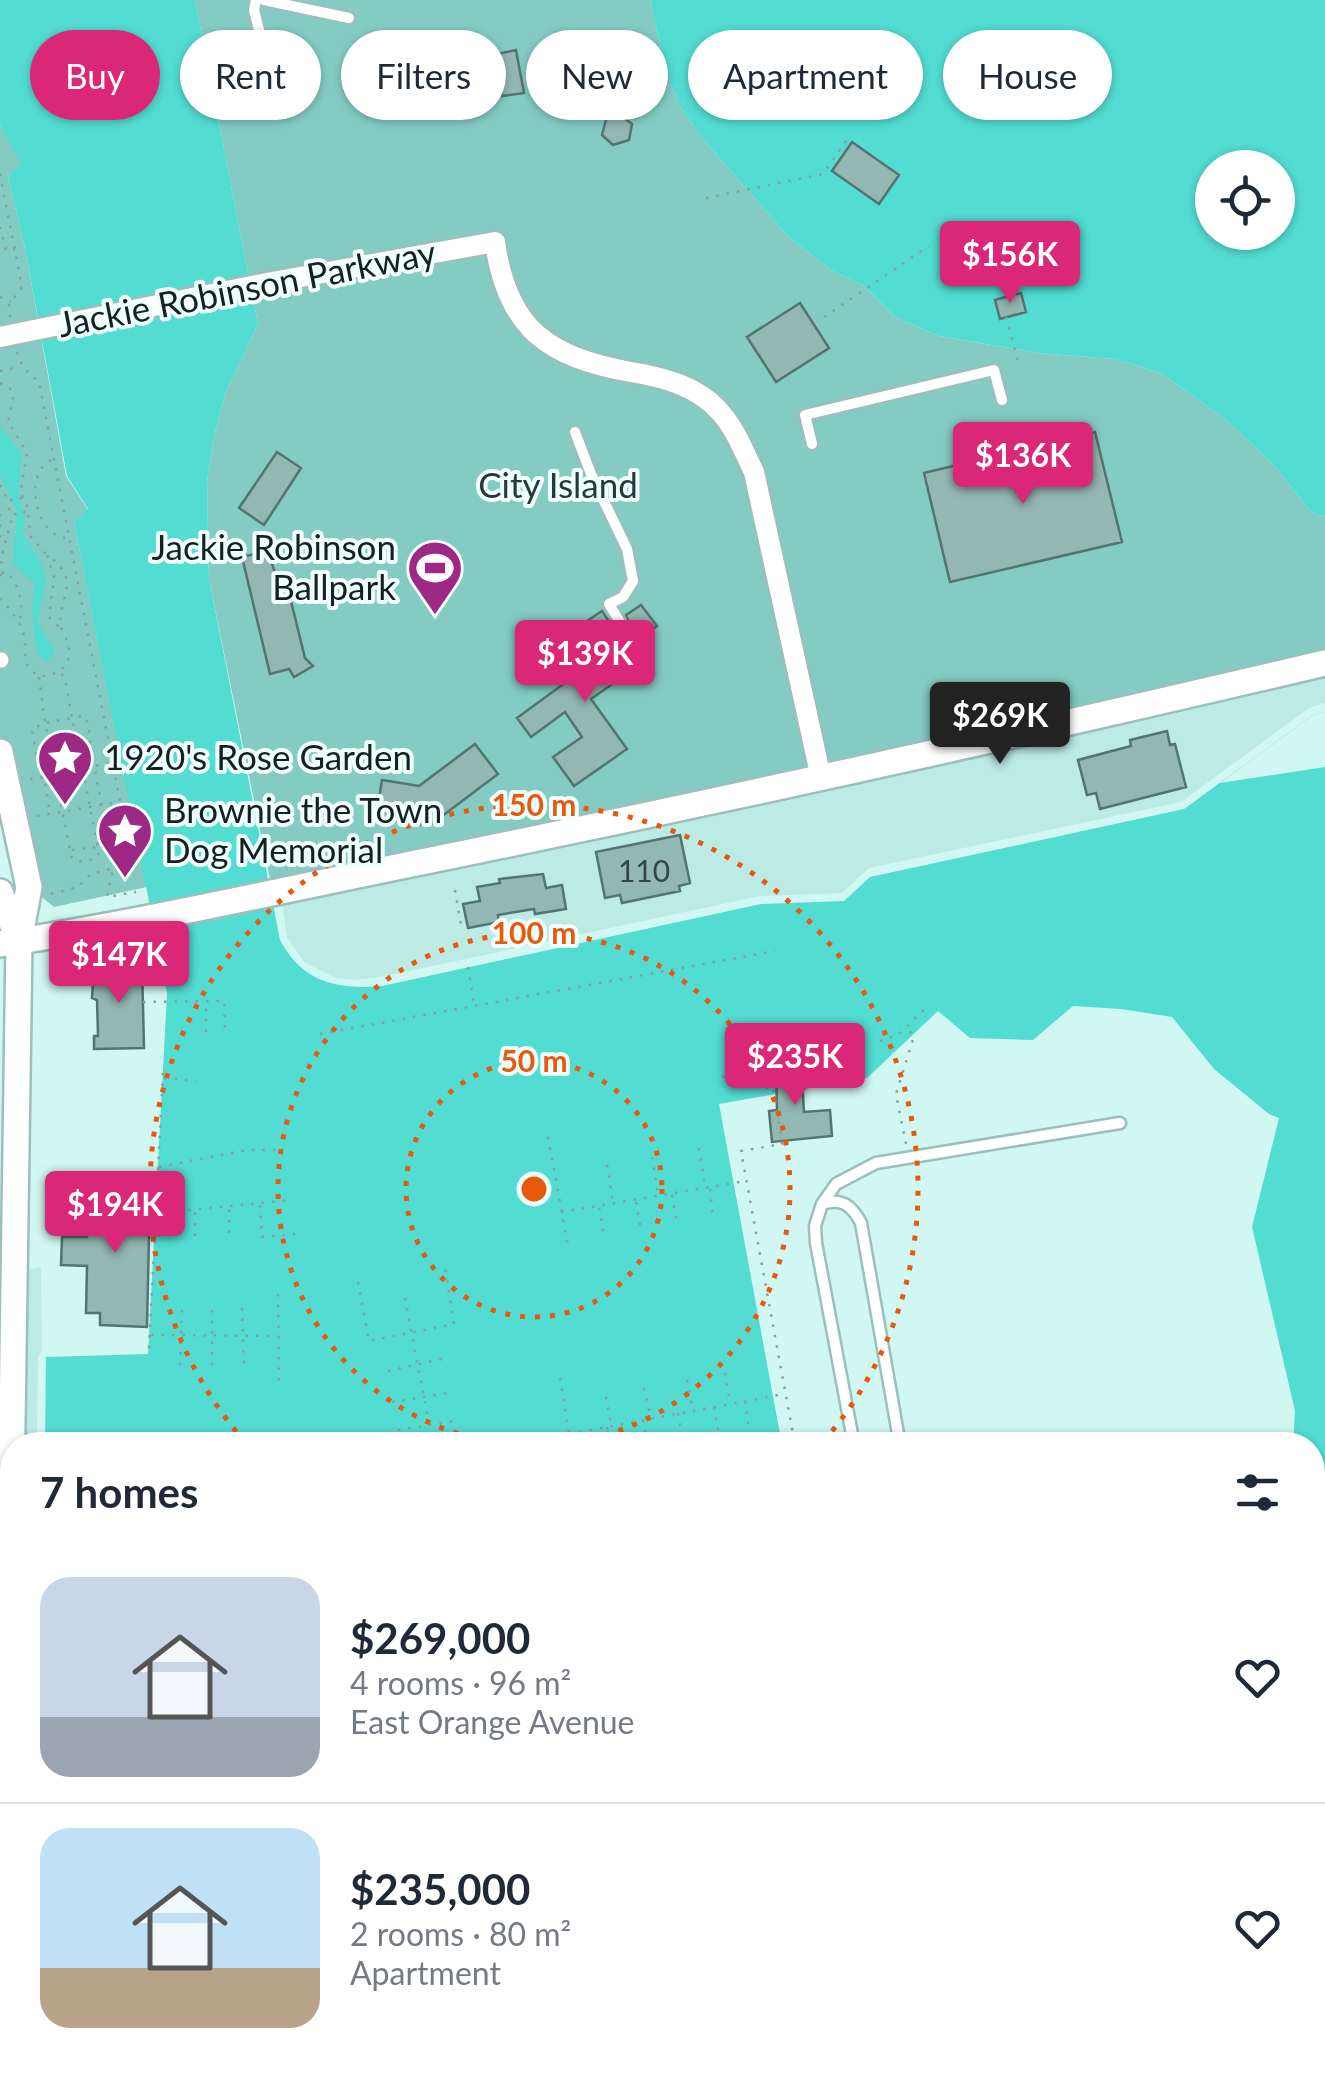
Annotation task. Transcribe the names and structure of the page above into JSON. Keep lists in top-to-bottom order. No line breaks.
{"streets":{"street":["Jackie Robinson Parkway"]},"parks":["City Island"],"places":{"sports":["Jackie Robinson Ballpark"],"place":["1920's Rose Garden","Brownie the Town Dog Memorial"]},"house_numbers":["110"],"page":{"chip":["Buy","Rent","Filters","New","Apartment","House"],"price":["$156K","$136K","$139K","$269K","$147K","$235K","$194K"],"heading":"7 homes","list":[{"name":"$269,000","note":"4 rooms · 96 m² · East Orange Avenue"},{"name":"$235,000","note":"2 rooms · 80 m² · Apartment"}]},"rings":["150 m","100 m","50 m"]}
